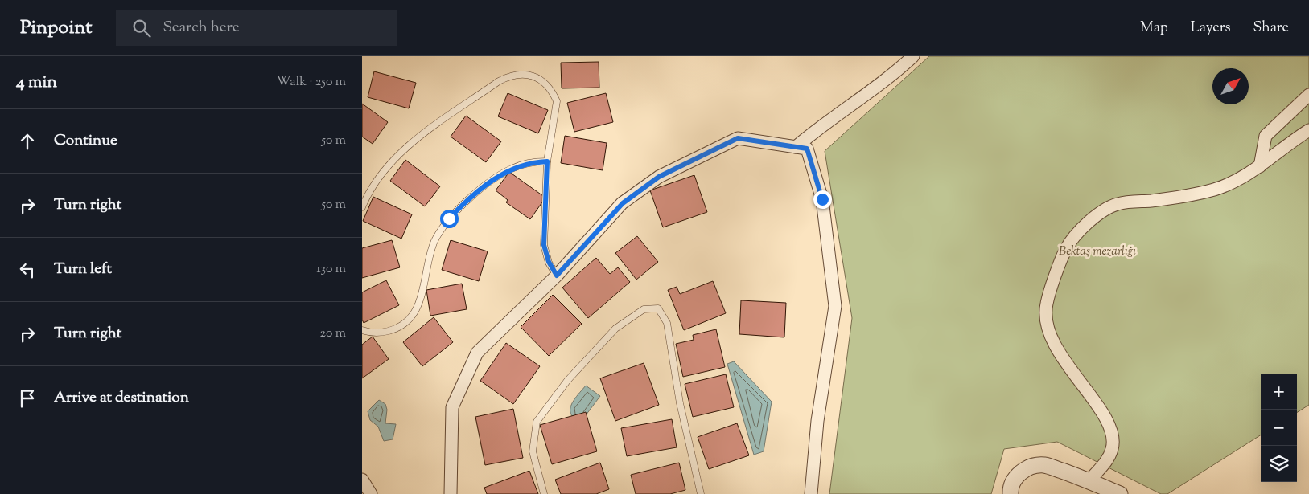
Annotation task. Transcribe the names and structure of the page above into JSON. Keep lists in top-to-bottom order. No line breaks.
{"parks":["Bektaş mezarlığı"],"north":"top right","page":{"header":"Pinpoint","search":"Search here","nav":["Map","Layers","Share"],"heading":["4 min","Walk · 250 m"],"list":[["Continue","50 m"],["Turn right","50 m"],["Turn left","130 m"],["Turn right","20 m"],"Arrive at destination"],"map_buttons":["+","−"]}}
